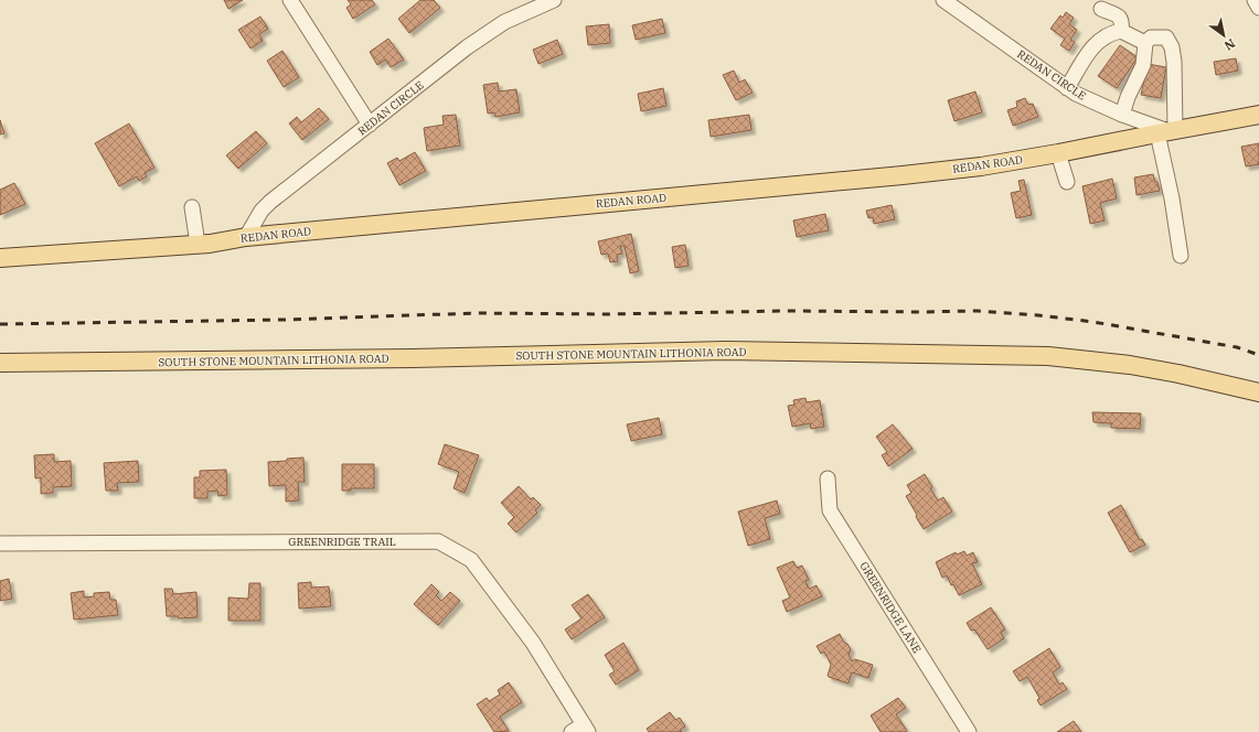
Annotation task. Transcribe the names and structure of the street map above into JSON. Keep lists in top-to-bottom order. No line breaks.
{"streets":{"main road":["REDAN ROAD","SOUTH STONE MOUNTAIN LITHONIA ROAD"],"street":["REDAN CIRCLE","GREENRIDGE TRAIL","GREENRIDGE LANE"]},"crossings":[["REDAN CIRCLE","REDAN ROAD"]],"north":"bottom right"}
